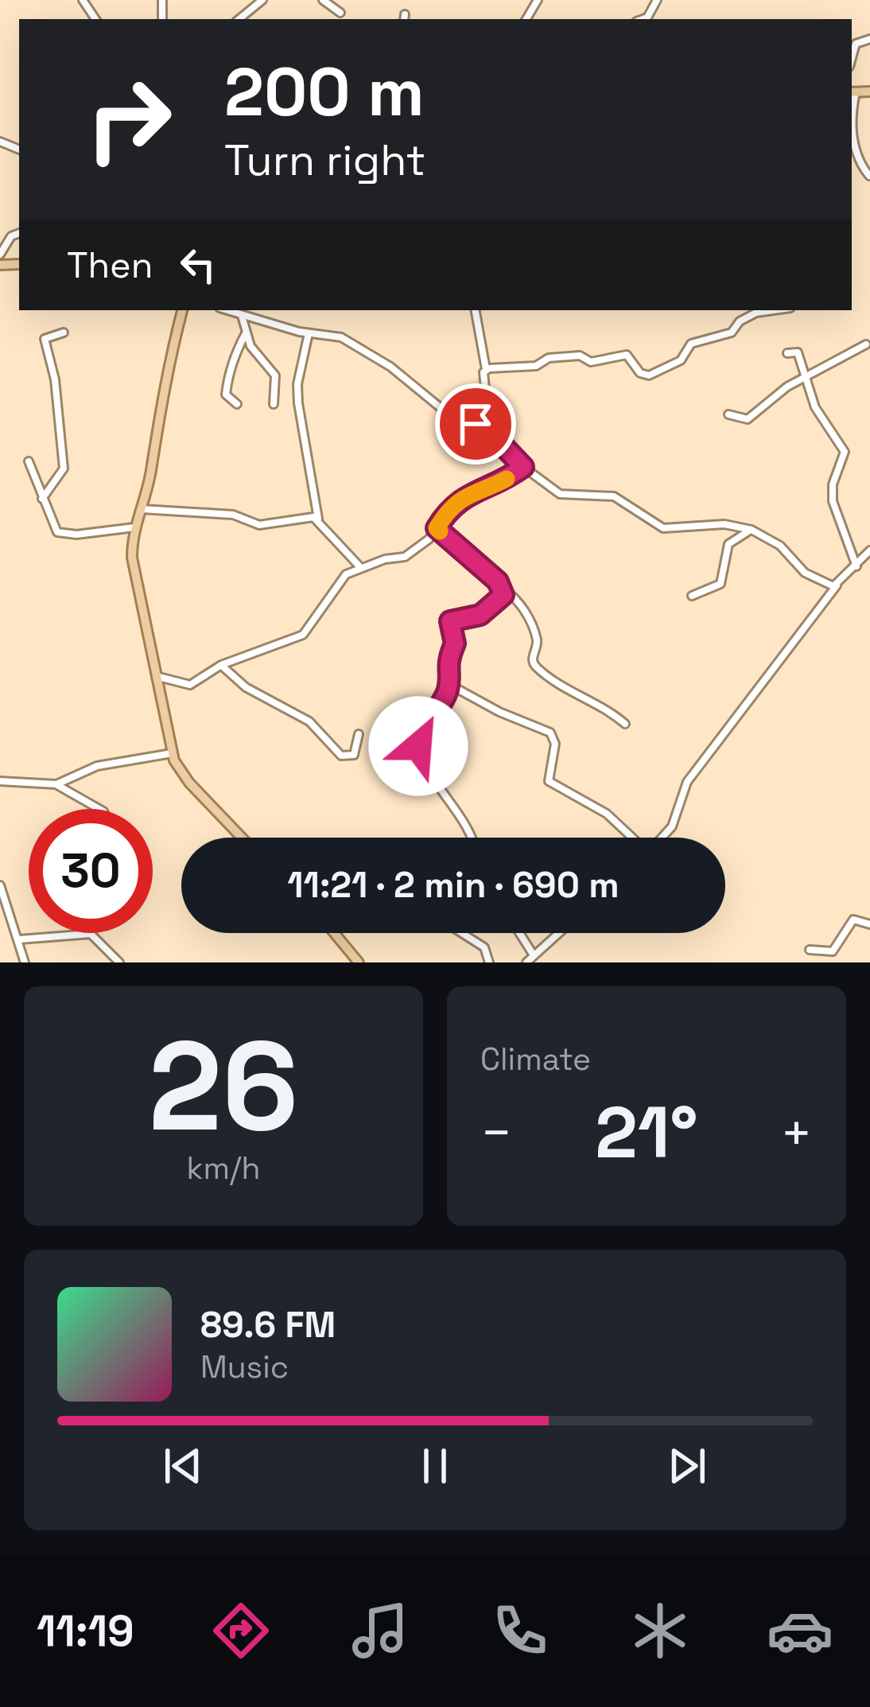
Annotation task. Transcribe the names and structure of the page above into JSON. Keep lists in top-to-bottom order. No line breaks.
{"page":{"turn":["200 m","Turn right"],"then":"Then","limit":"30","trip":"11:21 · 2 min · 690 m","tile":[["26","km/h"],"Climate"],"heat":["−","21°","+"],"song":["89.6 FM","Music"],"tabs":"11:19"}}
